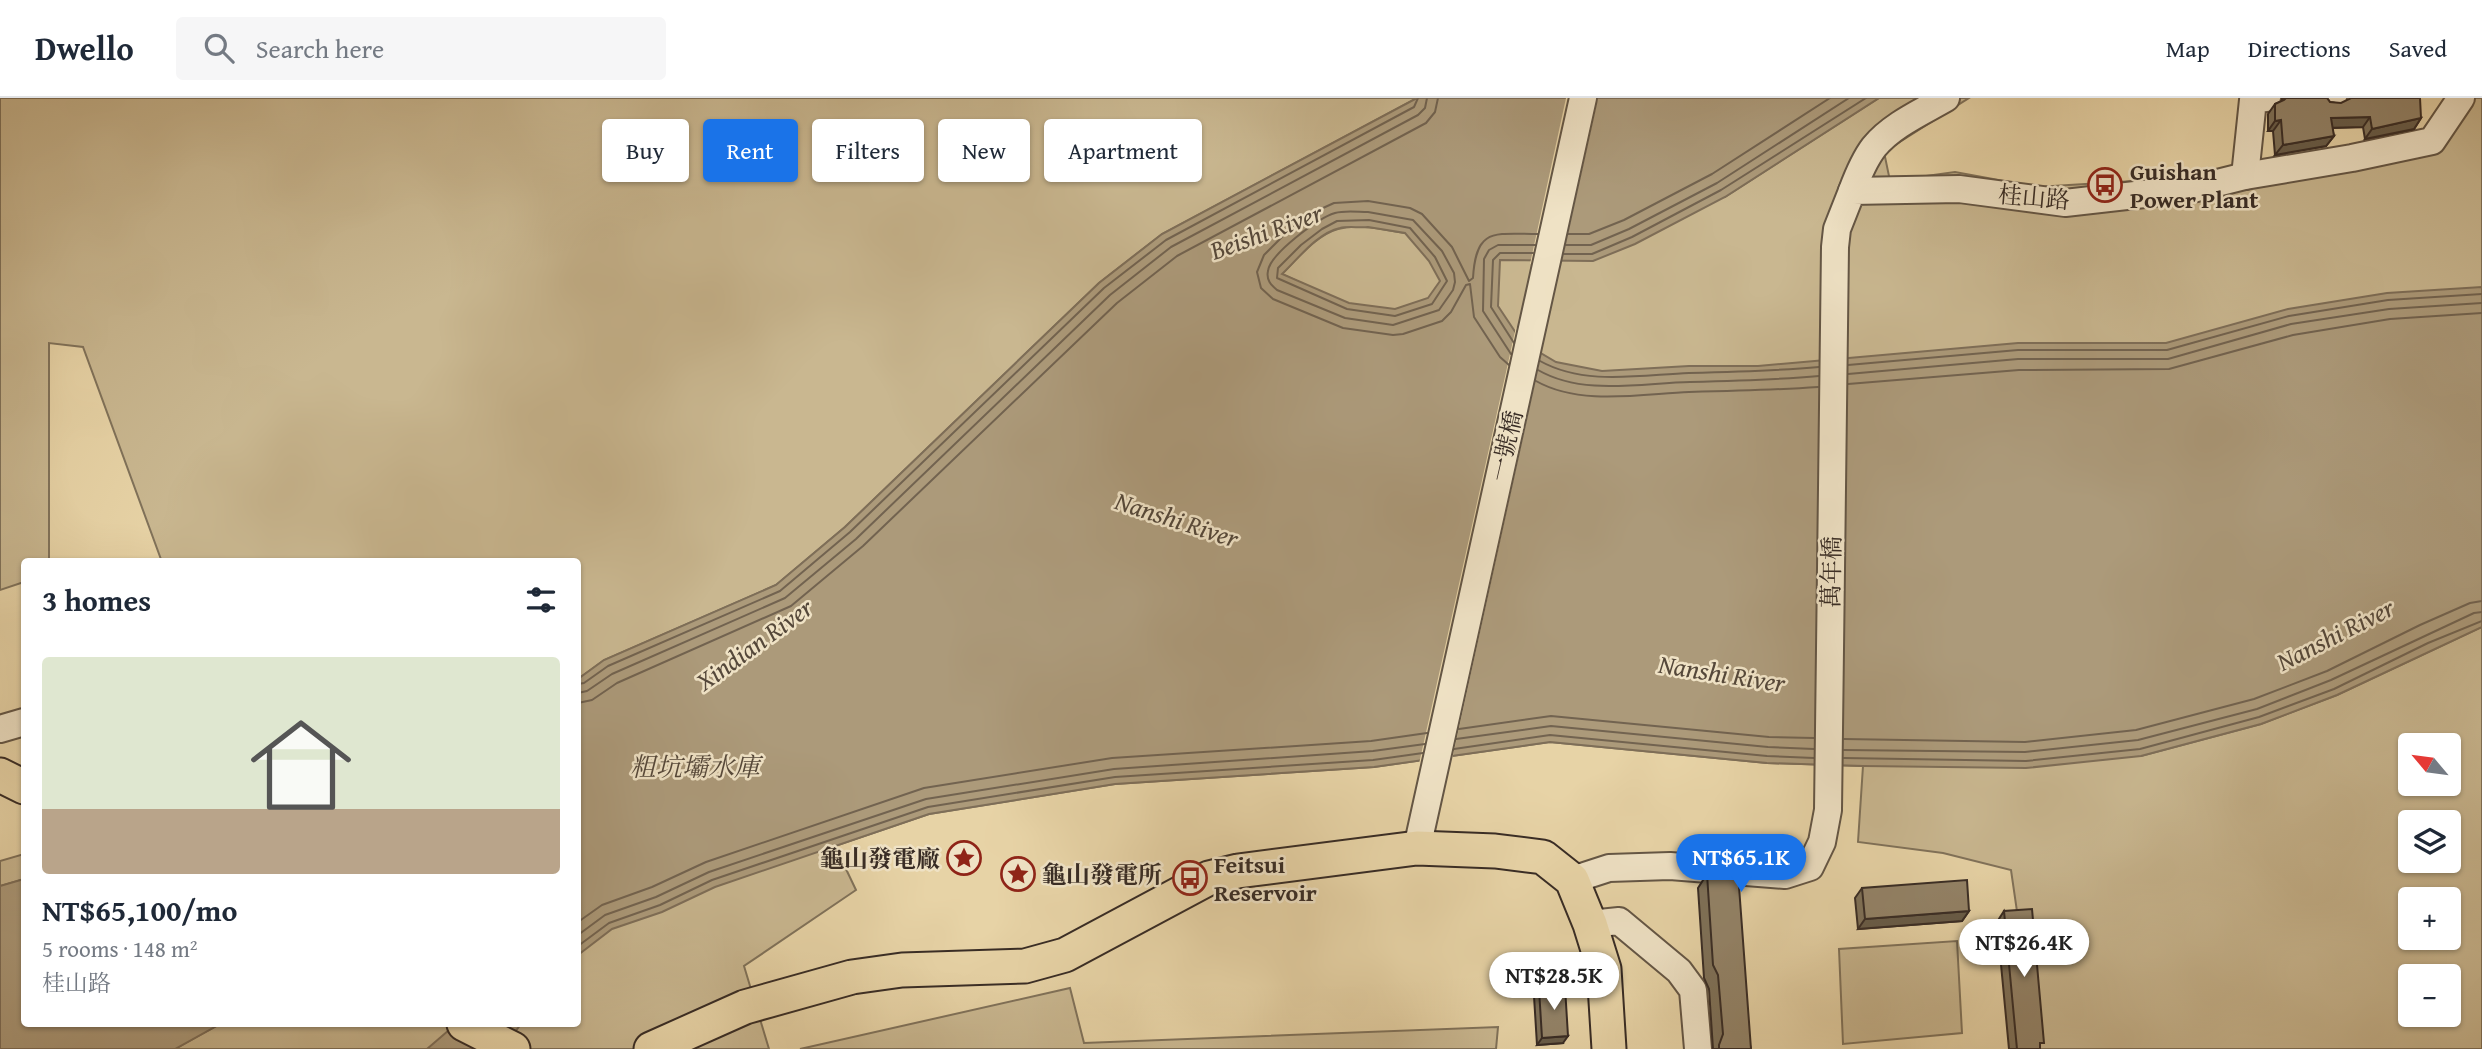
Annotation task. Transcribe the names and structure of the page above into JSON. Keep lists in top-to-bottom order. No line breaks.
{"streets":{"street":["桂山路","一號橋","萬年橋"]},"crossings":[["桂山路","萬年橋"]],"water":["Beishi River","Nanshi River","Xindian River","粗坑壩水庫"],"places":{"bus stop":["Guishan Power Plant","Feitsui Reservoir"],"place":["龜山發電廠","龜山發電所"]},"north":"top left","page":{"header":"Dwello","search":"Search here","nav":["Map","Directions","Saved"],"chip":["Buy","Rent","Filters","New","Apartment"],"heading":"3 homes","list":[{"name":"NT$65,100/mo","note":"5 rooms · 148 m² · 桂山路"}],"map_buttons":["+","−"],"price":["NT$65.1K","NT$26.4K","NT$28.5K"]}}
